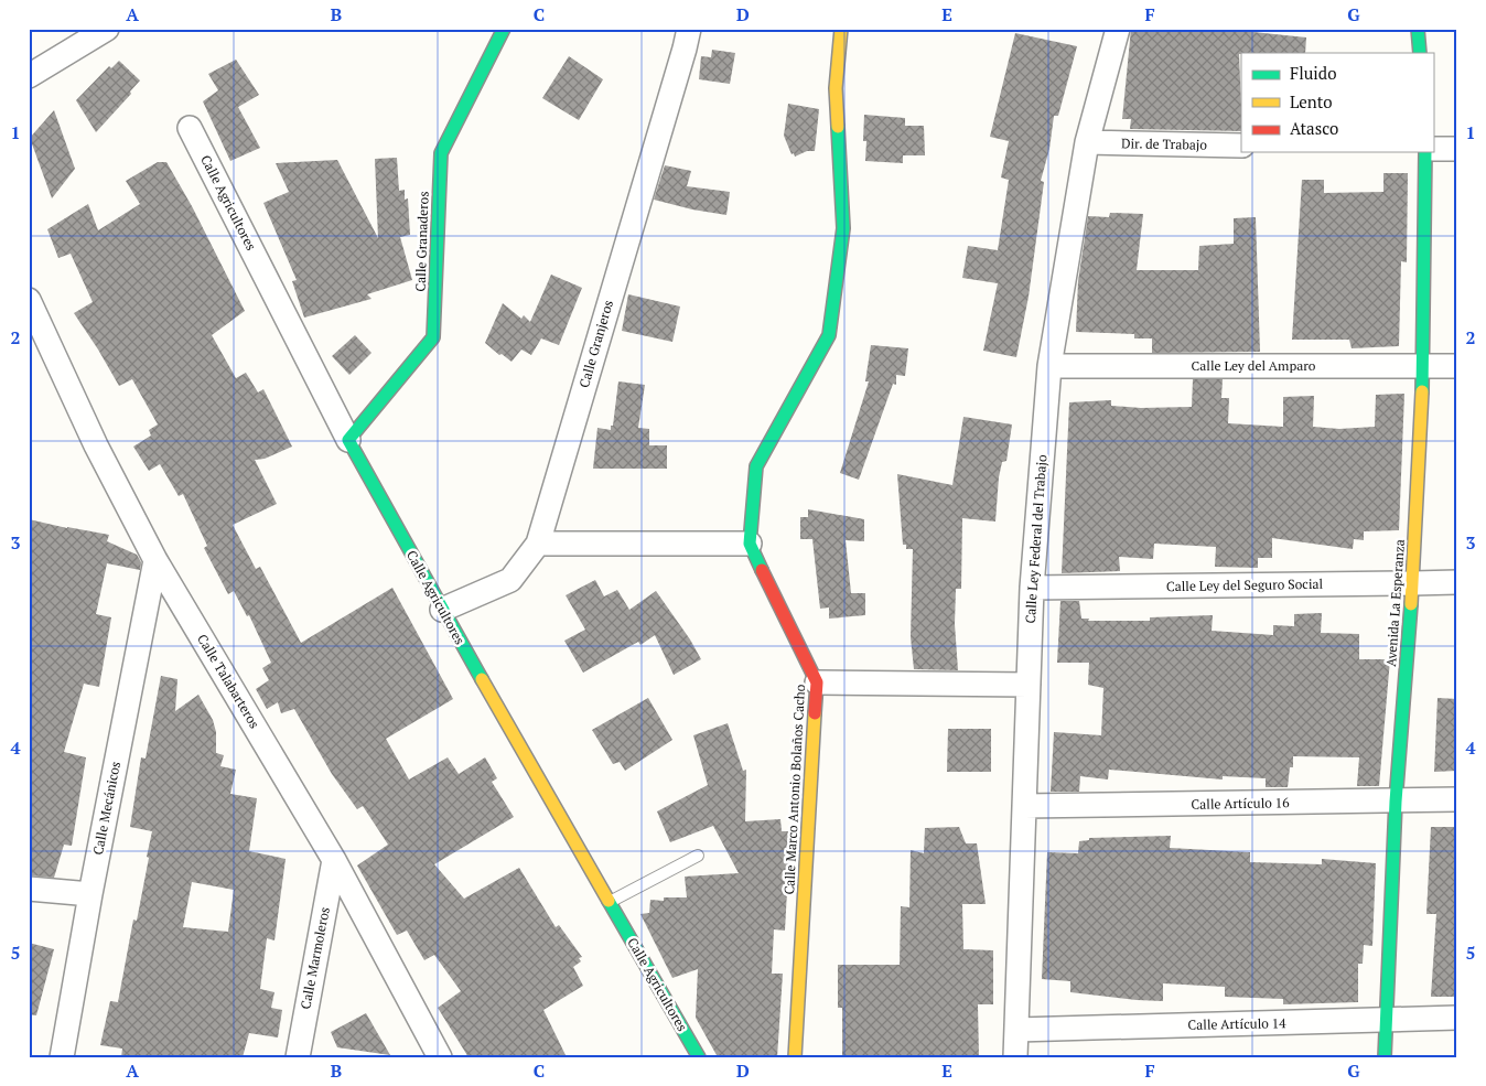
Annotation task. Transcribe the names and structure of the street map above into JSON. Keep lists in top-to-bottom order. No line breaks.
{"streets":{"street":["Dir. de Trabajo","Calle Agricultores","Calle Granaderos","Calle Granjeros","Calle Ley del Amparo","Calle Ley Federal del Trabajo","Calle Ley del Seguro Social","Avenida La Esperanza","Calle Talabarteros","Calle Marco Antonio Bolaños Cacho","Calle Artículo 16","Calle Mecánicos","Calle Marmoleros","Calle Artículo 14"]},"crossings":[["Dir. de Trabajo","Calle Ley Federal del Trabajo"],["Calle Agricultores","Calle Granaderos"],["Calle Agricultores","Calle Granjeros"],["Calle Ley del Amparo","Calle Ley Federal del Trabajo"],["Calle Ley del Amparo","Avenida La Esperanza"],["Calle Ley Federal del Trabajo","Calle Ley del Seguro Social"],["Calle Ley Federal del Trabajo","Calle Artículo 16"],["Calle Ley Federal del Trabajo","Calle Artículo 14"],["Calle Ley del Seguro Social","Avenida La Esperanza"],["Avenida La Esperanza","Calle Artículo 16"],["Avenida La Esperanza","Calle Artículo 14"],["Calle Talabarteros","Calle Mecánicos"],["Calle Talabarteros","Calle Marmoleros"]],"legend":["Fluido","Lento","Atasco"],"grid":{"columns":["A","B","C","D","E","F","G"],"rows":["1","2","3","4","5"]}}
